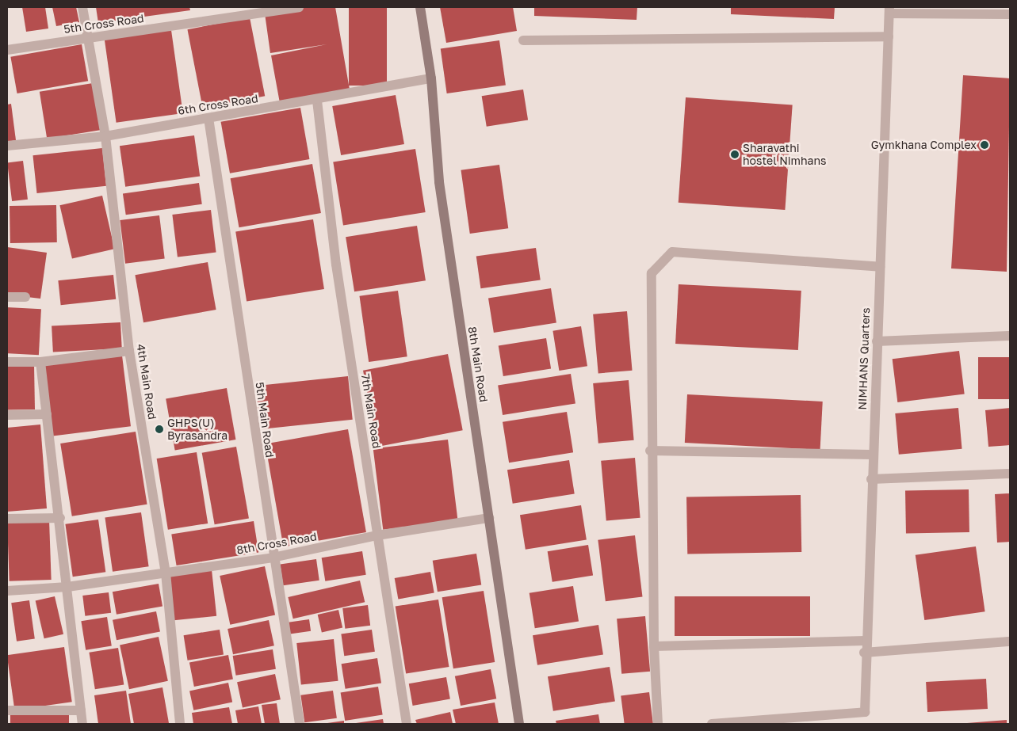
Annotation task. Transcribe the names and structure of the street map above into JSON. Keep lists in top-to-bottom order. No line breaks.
{"streets":{"street":["5th Cross Road","6th Cross Road","NIMHANS Quarters","8th Main Road","4th Main Road","7th Main Road","5th Main Road","8th Cross Road"]},"crossings":[["5th Cross Road","4th Main Road"],["6th Cross Road","8th Main Road"],["6th Cross Road","4th Main Road"],["6th Cross Road","7th Main Road"],["6th Cross Road","5th Main Road"],["8th Main Road","8th Cross Road"],["4th Main Road","8th Cross Road"],["7th Main Road","8th Cross Road"],["5th Main Road","8th Cross Road"]],"places":["Gymkhana Complex","Sharavathi hostel Nimhans","GHPS(U) Byrasandra"]}
